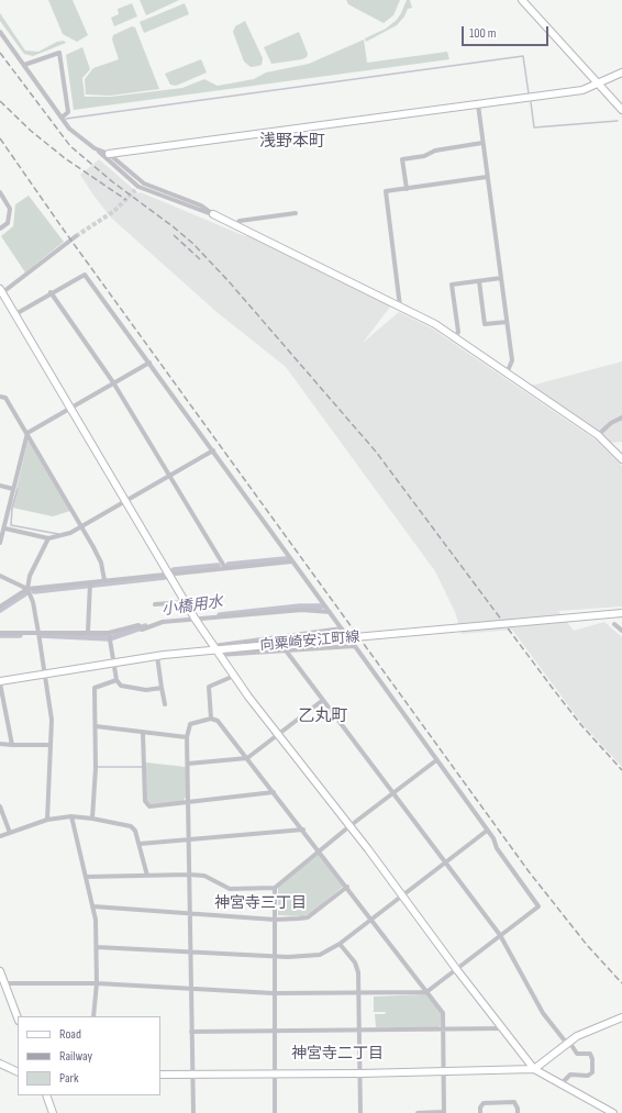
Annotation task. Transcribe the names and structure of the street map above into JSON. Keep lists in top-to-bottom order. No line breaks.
{"streets":{"street":["向粟崎安江町線"]},"districts":["浅野本町","乙丸町","神宮寺三丁目","神宮寺二丁目"],"water":["小橋用水"],"legend":["Road","Railway","Park"],"scale_bar":"100 m"}
